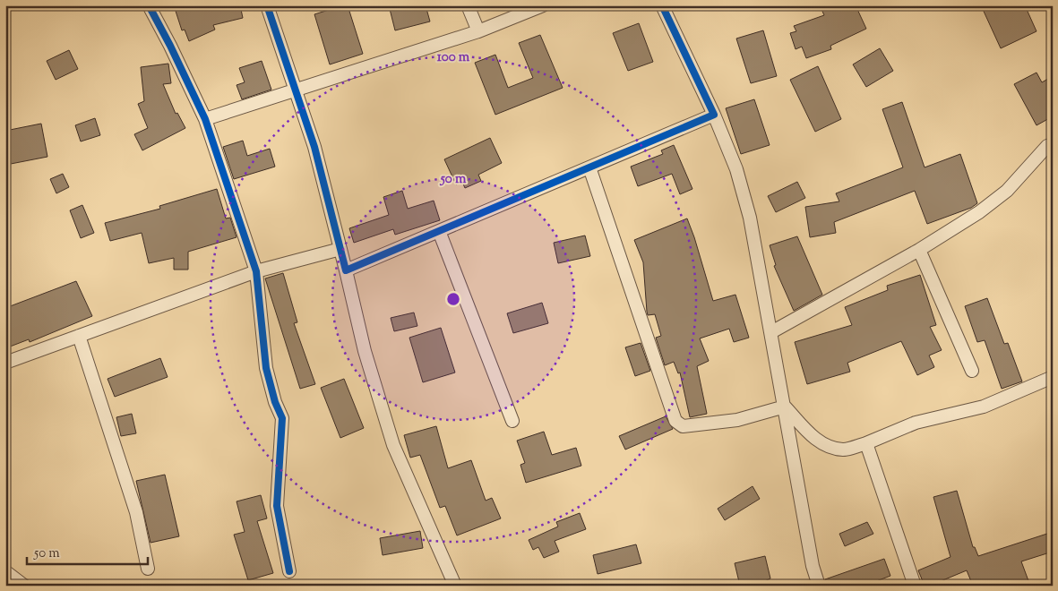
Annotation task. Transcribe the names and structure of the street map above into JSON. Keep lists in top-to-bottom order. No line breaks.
{"scale_bar":"50 m","rings":["100 m","50 m"]}
